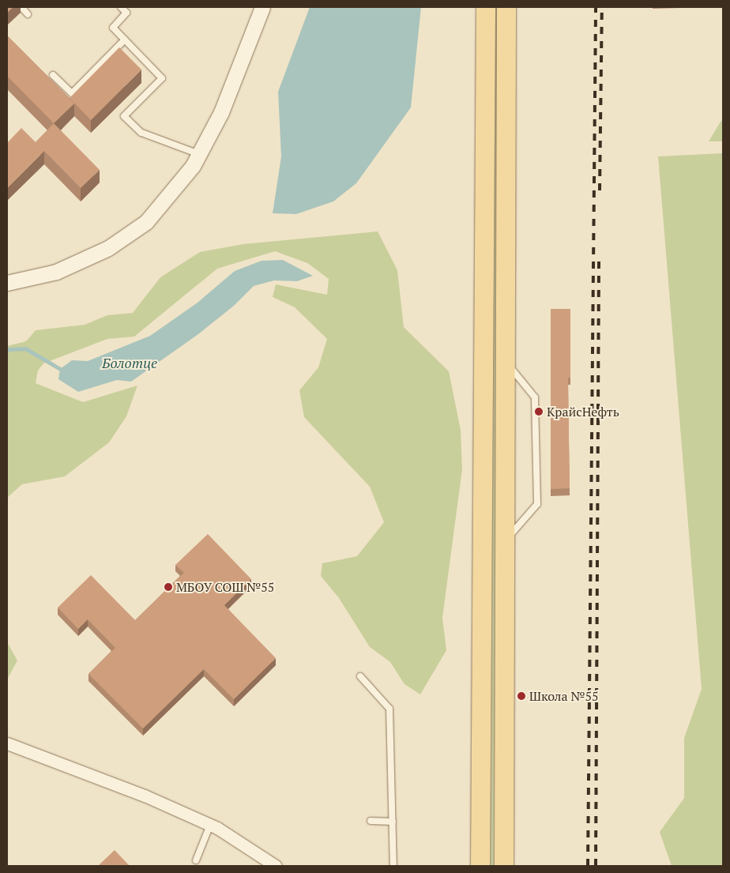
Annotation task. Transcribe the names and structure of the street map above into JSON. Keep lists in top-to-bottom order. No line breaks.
{"water":["Болотце"],"places":["КрайсНефть","МБОУ СОШ №55","Школа №55"]}
